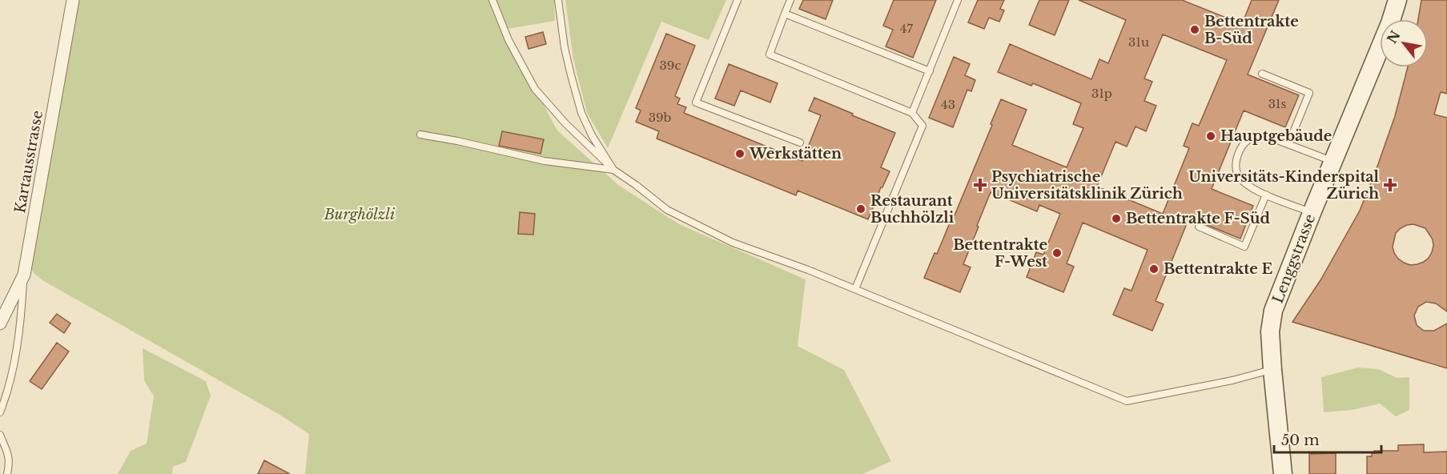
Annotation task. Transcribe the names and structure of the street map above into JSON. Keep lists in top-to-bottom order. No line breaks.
{"streets":{"street":["Kartausstrasse","Lenggstrasse"]},"parks":["Burghölzli"],"places":{"other":["Bettentrakte B-Süd","Hauptgebäude","Werkstätten","Restaurant Buchhölzli","Bettentrakte F-Süd","Bettentrakte F-West","Bettentrakte E"],"health":["Psychiatrische Universitätsklinik Zürich","Universitäts-Kinderspital Zürich"]},"house_numbers":["47","31u","39c","31p","31s","43","39b"],"scale_bar":"50 m","north":"top left"}
